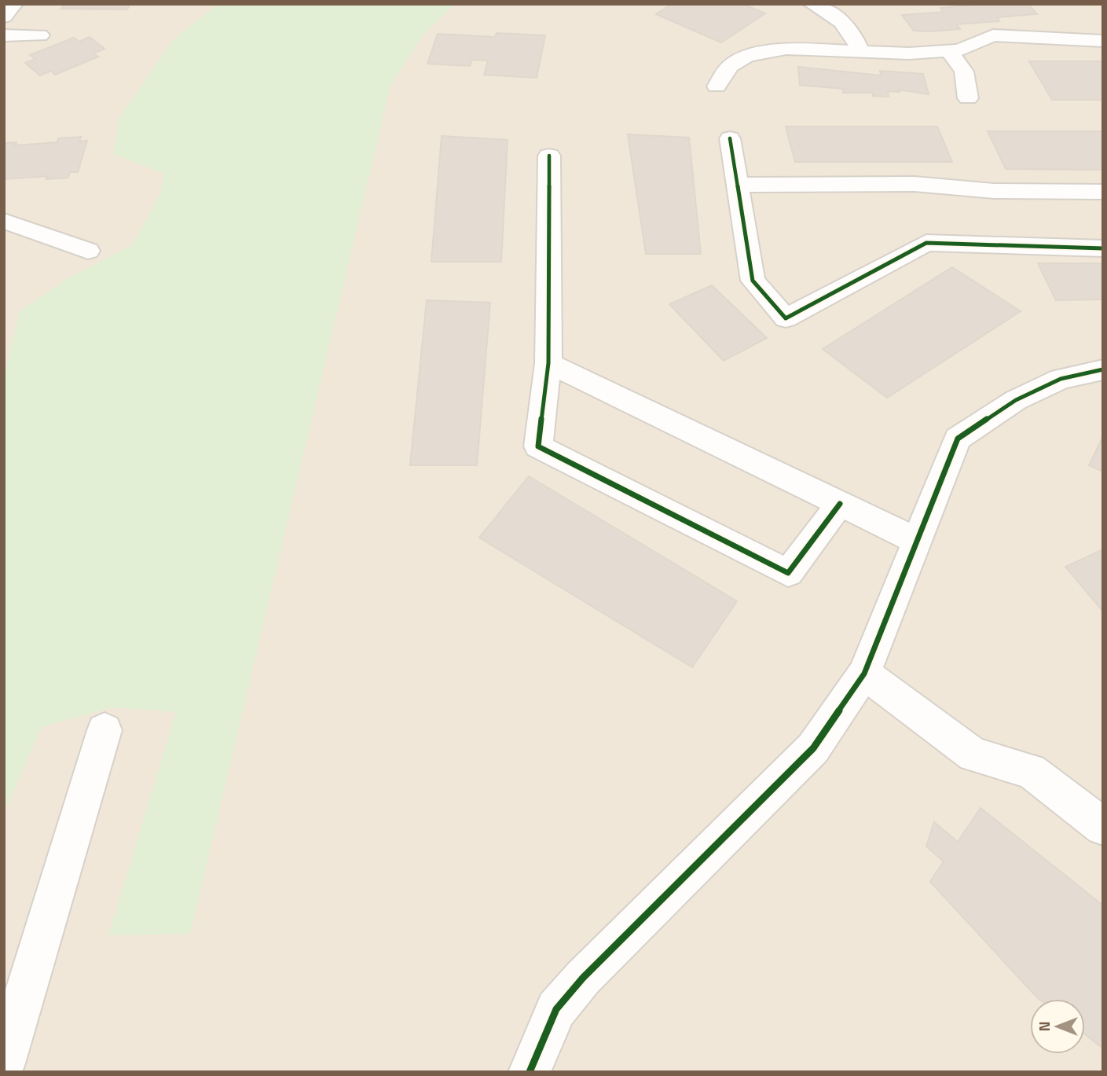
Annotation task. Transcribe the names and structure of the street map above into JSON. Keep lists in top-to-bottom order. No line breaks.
{"north":"left"}
